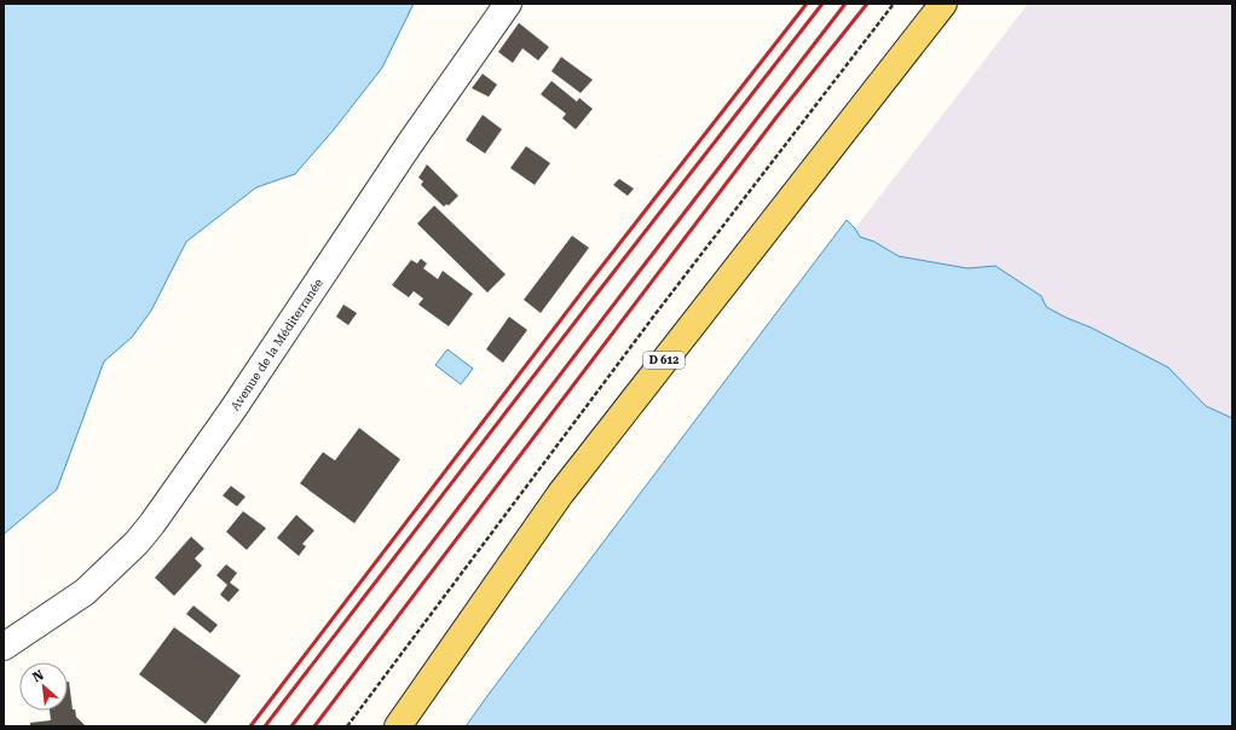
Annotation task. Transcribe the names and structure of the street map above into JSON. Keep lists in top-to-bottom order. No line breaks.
{"streets":{"main road":["D 612"],"street":["Avenue de la Méditerranée"]},"north":"top left"}
